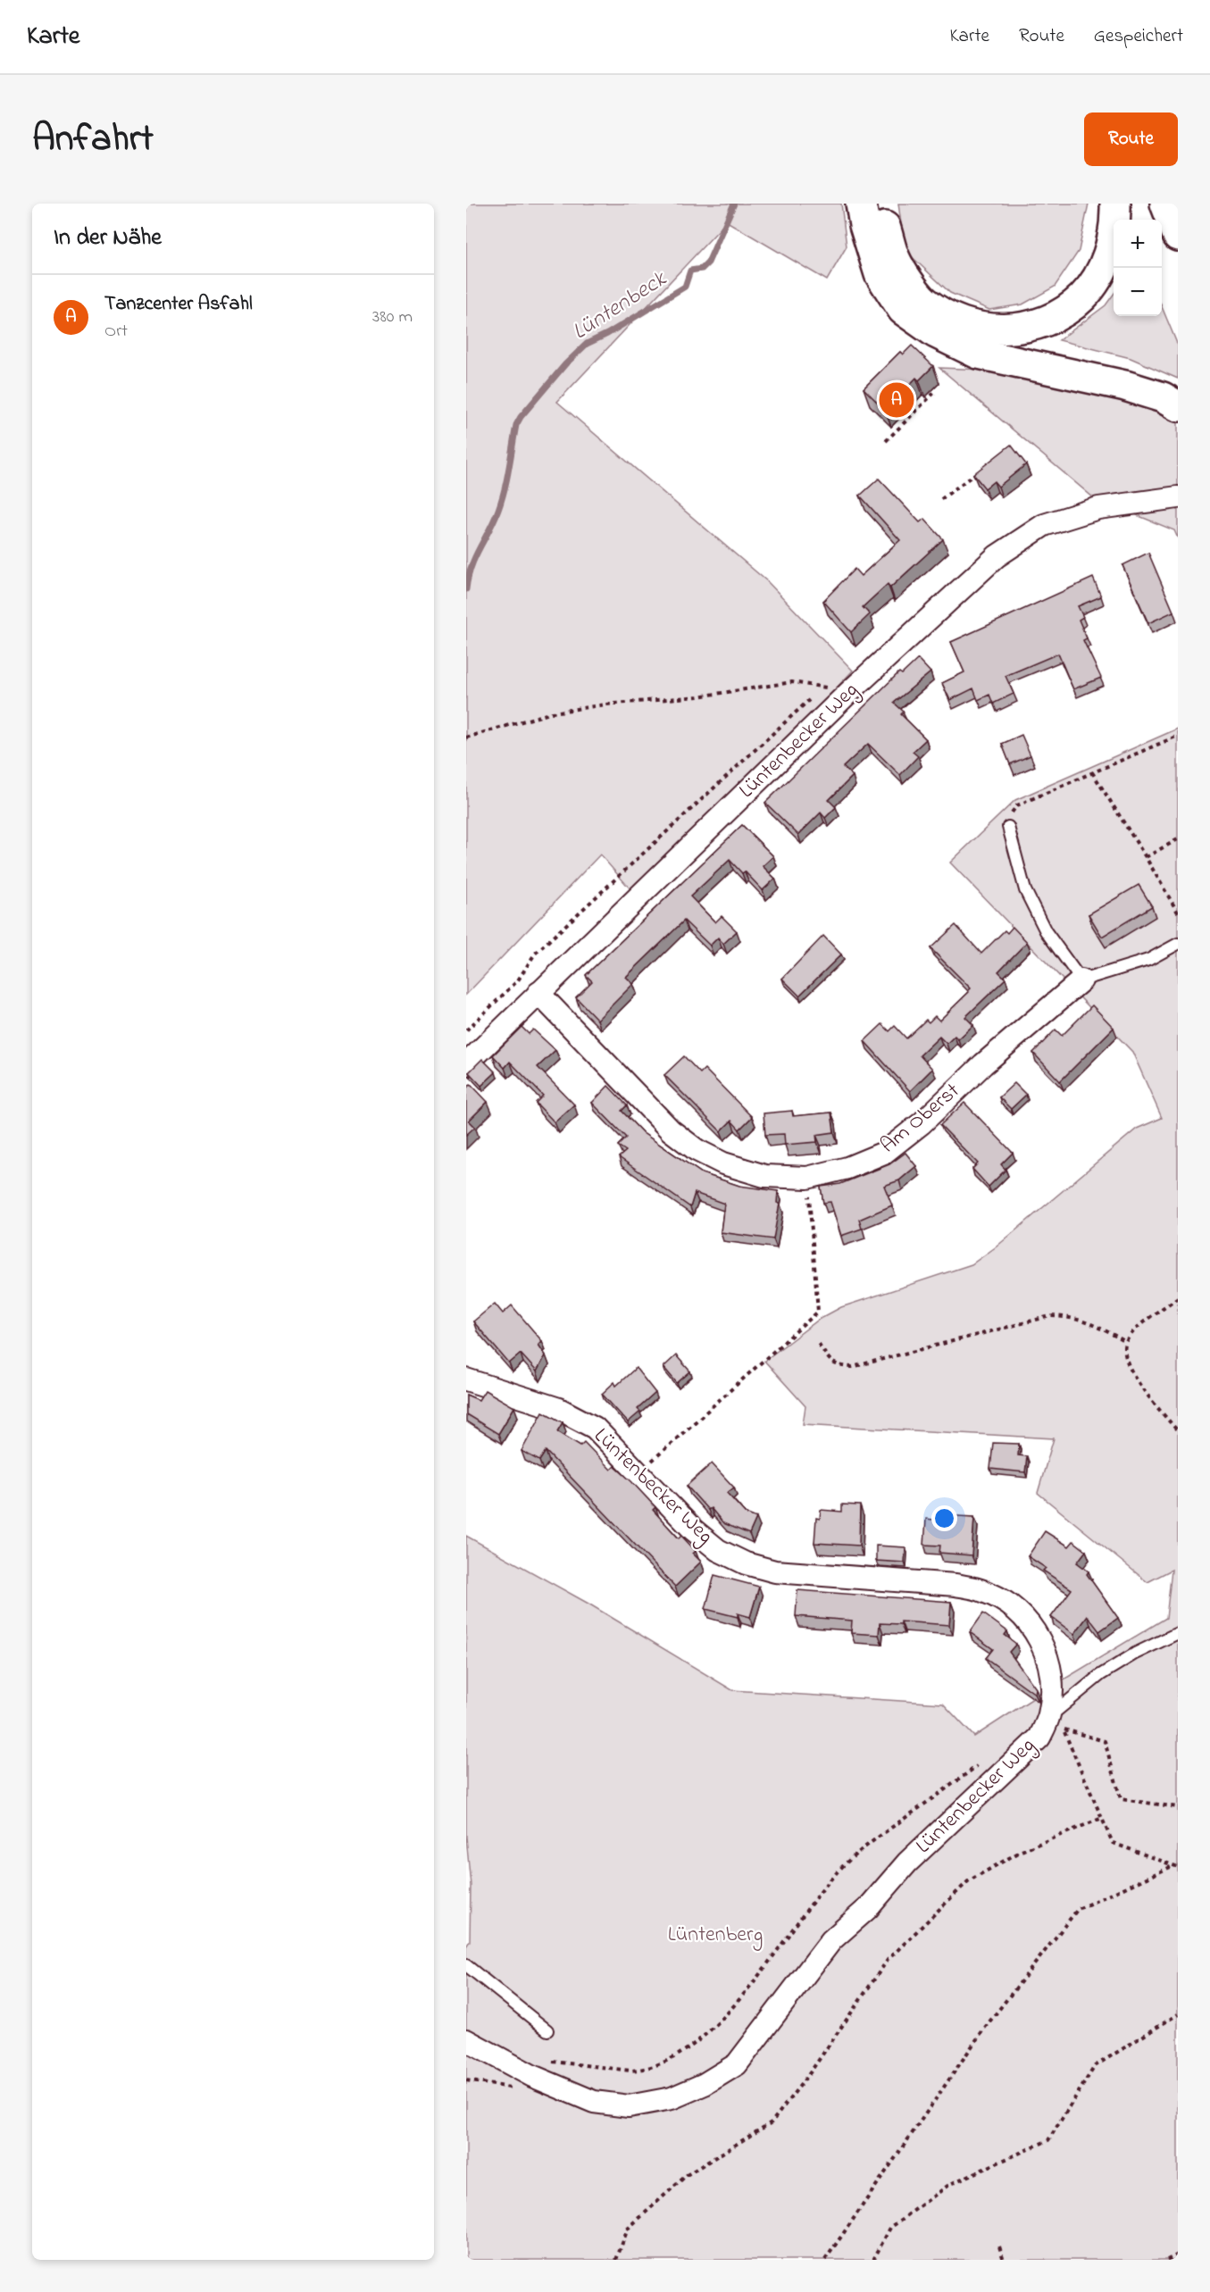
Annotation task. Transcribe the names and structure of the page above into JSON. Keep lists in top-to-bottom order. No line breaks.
{"streets":{"street":["Lüntenbecker Weg","Am Oberst"]},"crossings":[["Lüntenbecker Weg","Am Oberst"]],"water":["Lüntenbeck"],"parks":["Lüntenberg"],"page":{"header":"Karte","nav":["Karte","Route","Gespeichert"],"title":"Anfahrt","buttons":"Route","heading":"In der Nähe","map_buttons":["+","−"],"list":[{"mark":"A","name":"Tanzcenter Asfahl","note":"Ort","value":"380 m"}],"pins":"A"}}
